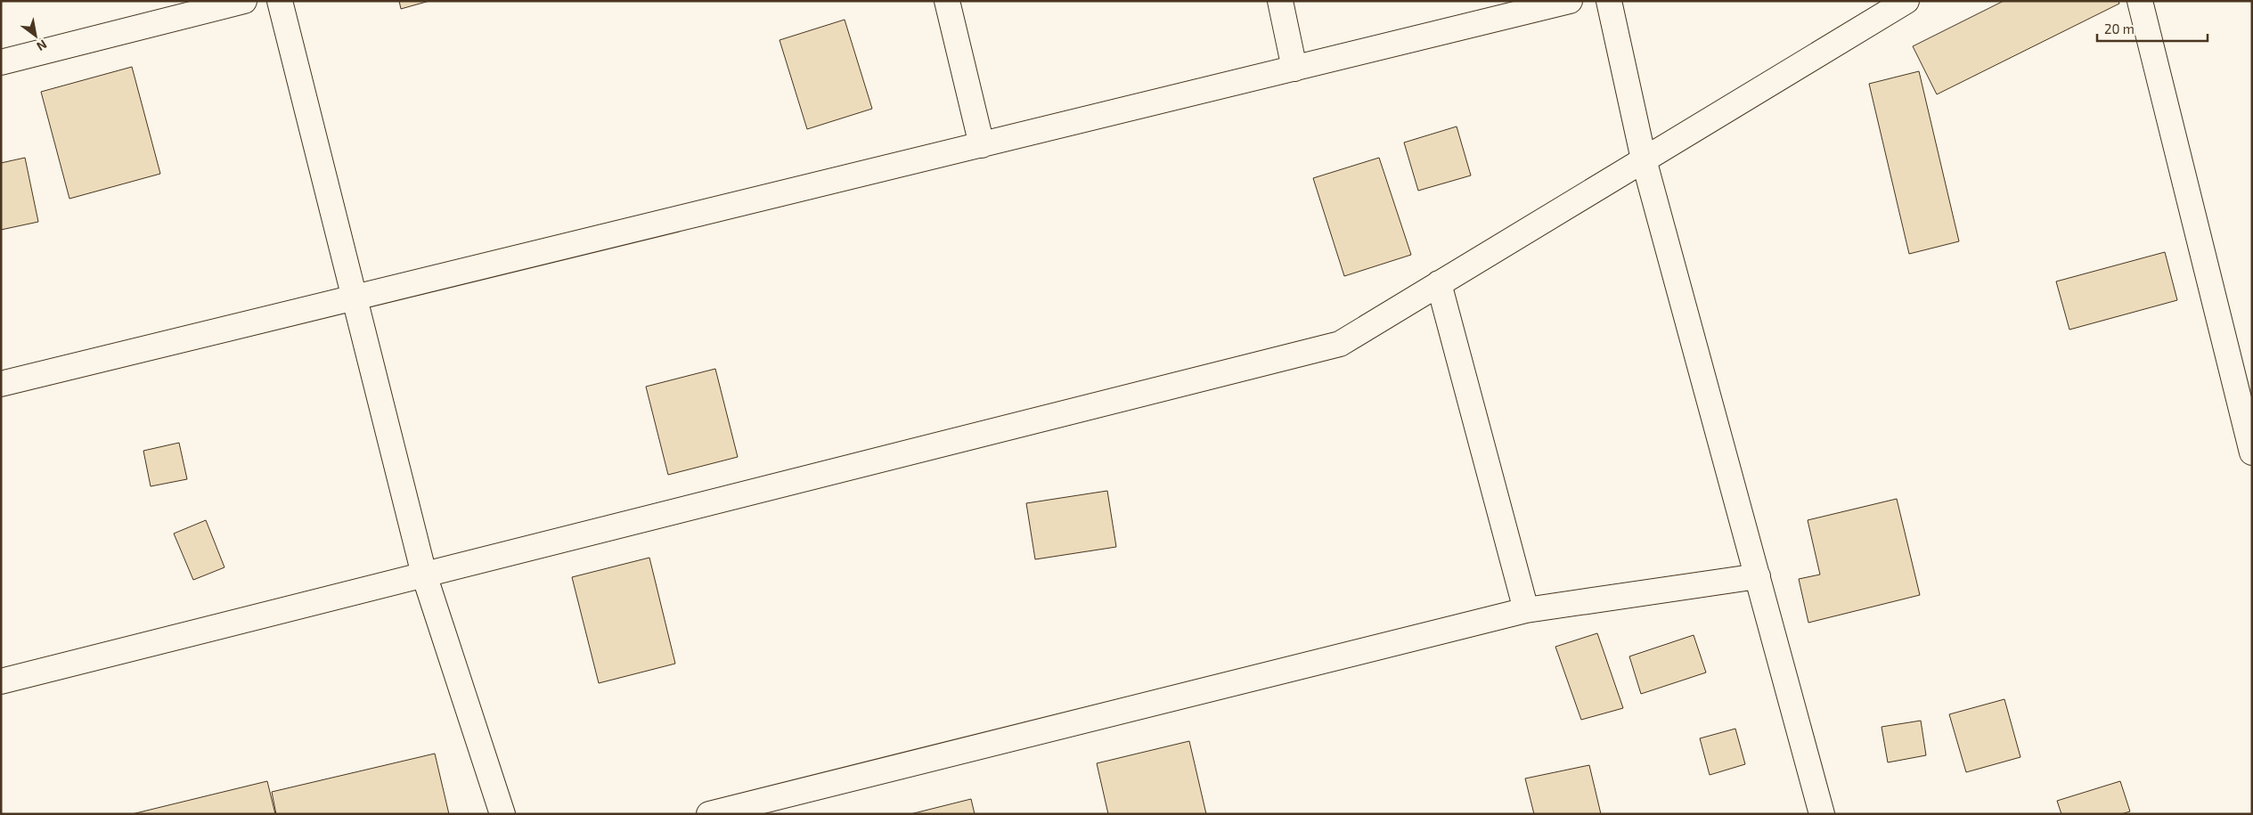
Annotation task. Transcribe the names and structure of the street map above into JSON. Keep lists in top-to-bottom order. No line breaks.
{"scale_bar":"20 m","north":"bottom right"}
